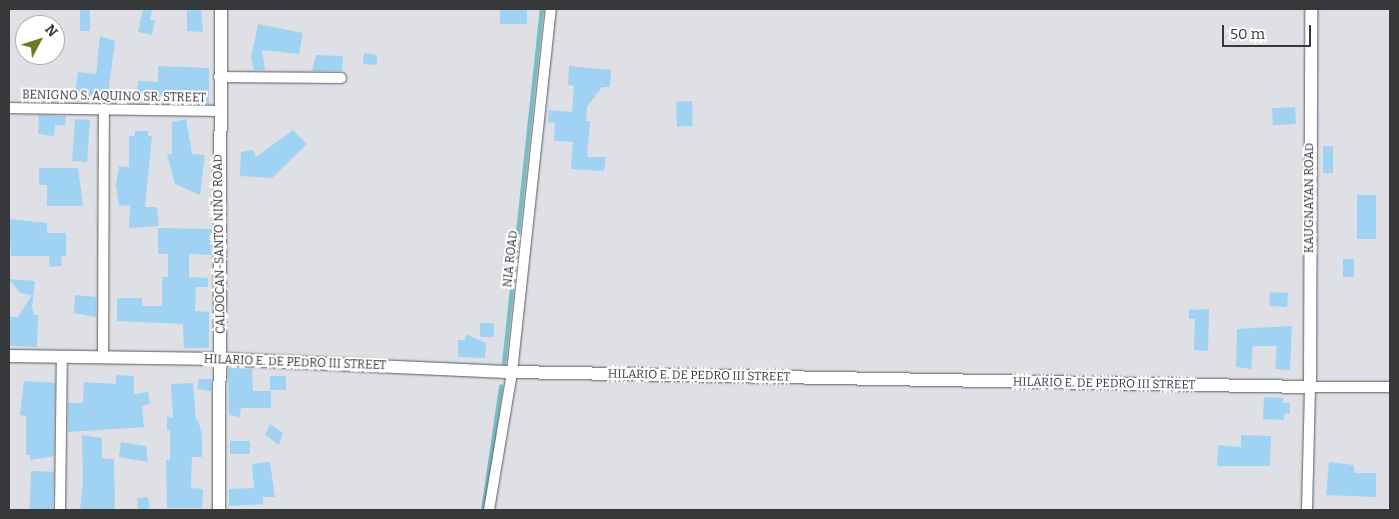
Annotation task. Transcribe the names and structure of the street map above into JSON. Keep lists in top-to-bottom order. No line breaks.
{"streets":{"street":["BENIGNO S. AQUINO SR. STREET","KAUGNAYAN ROAD","CALOOCAN-SANTO NIÑO ROAD","NIA ROAD","HILARIO E. DE PEDRO III STREET"]},"crossings":[["BENIGNO S. AQUINO SR. STREET","CALOOCAN-SANTO NIÑO ROAD"],["KAUGNAYAN ROAD","HILARIO E. DE PEDRO III STREET"],["CALOOCAN-SANTO NIÑO ROAD","HILARIO E. DE PEDRO III STREET"],["NIA ROAD","HILARIO E. DE PEDRO III STREET"]],"scale_bar":"50 m","north":"top right"}
